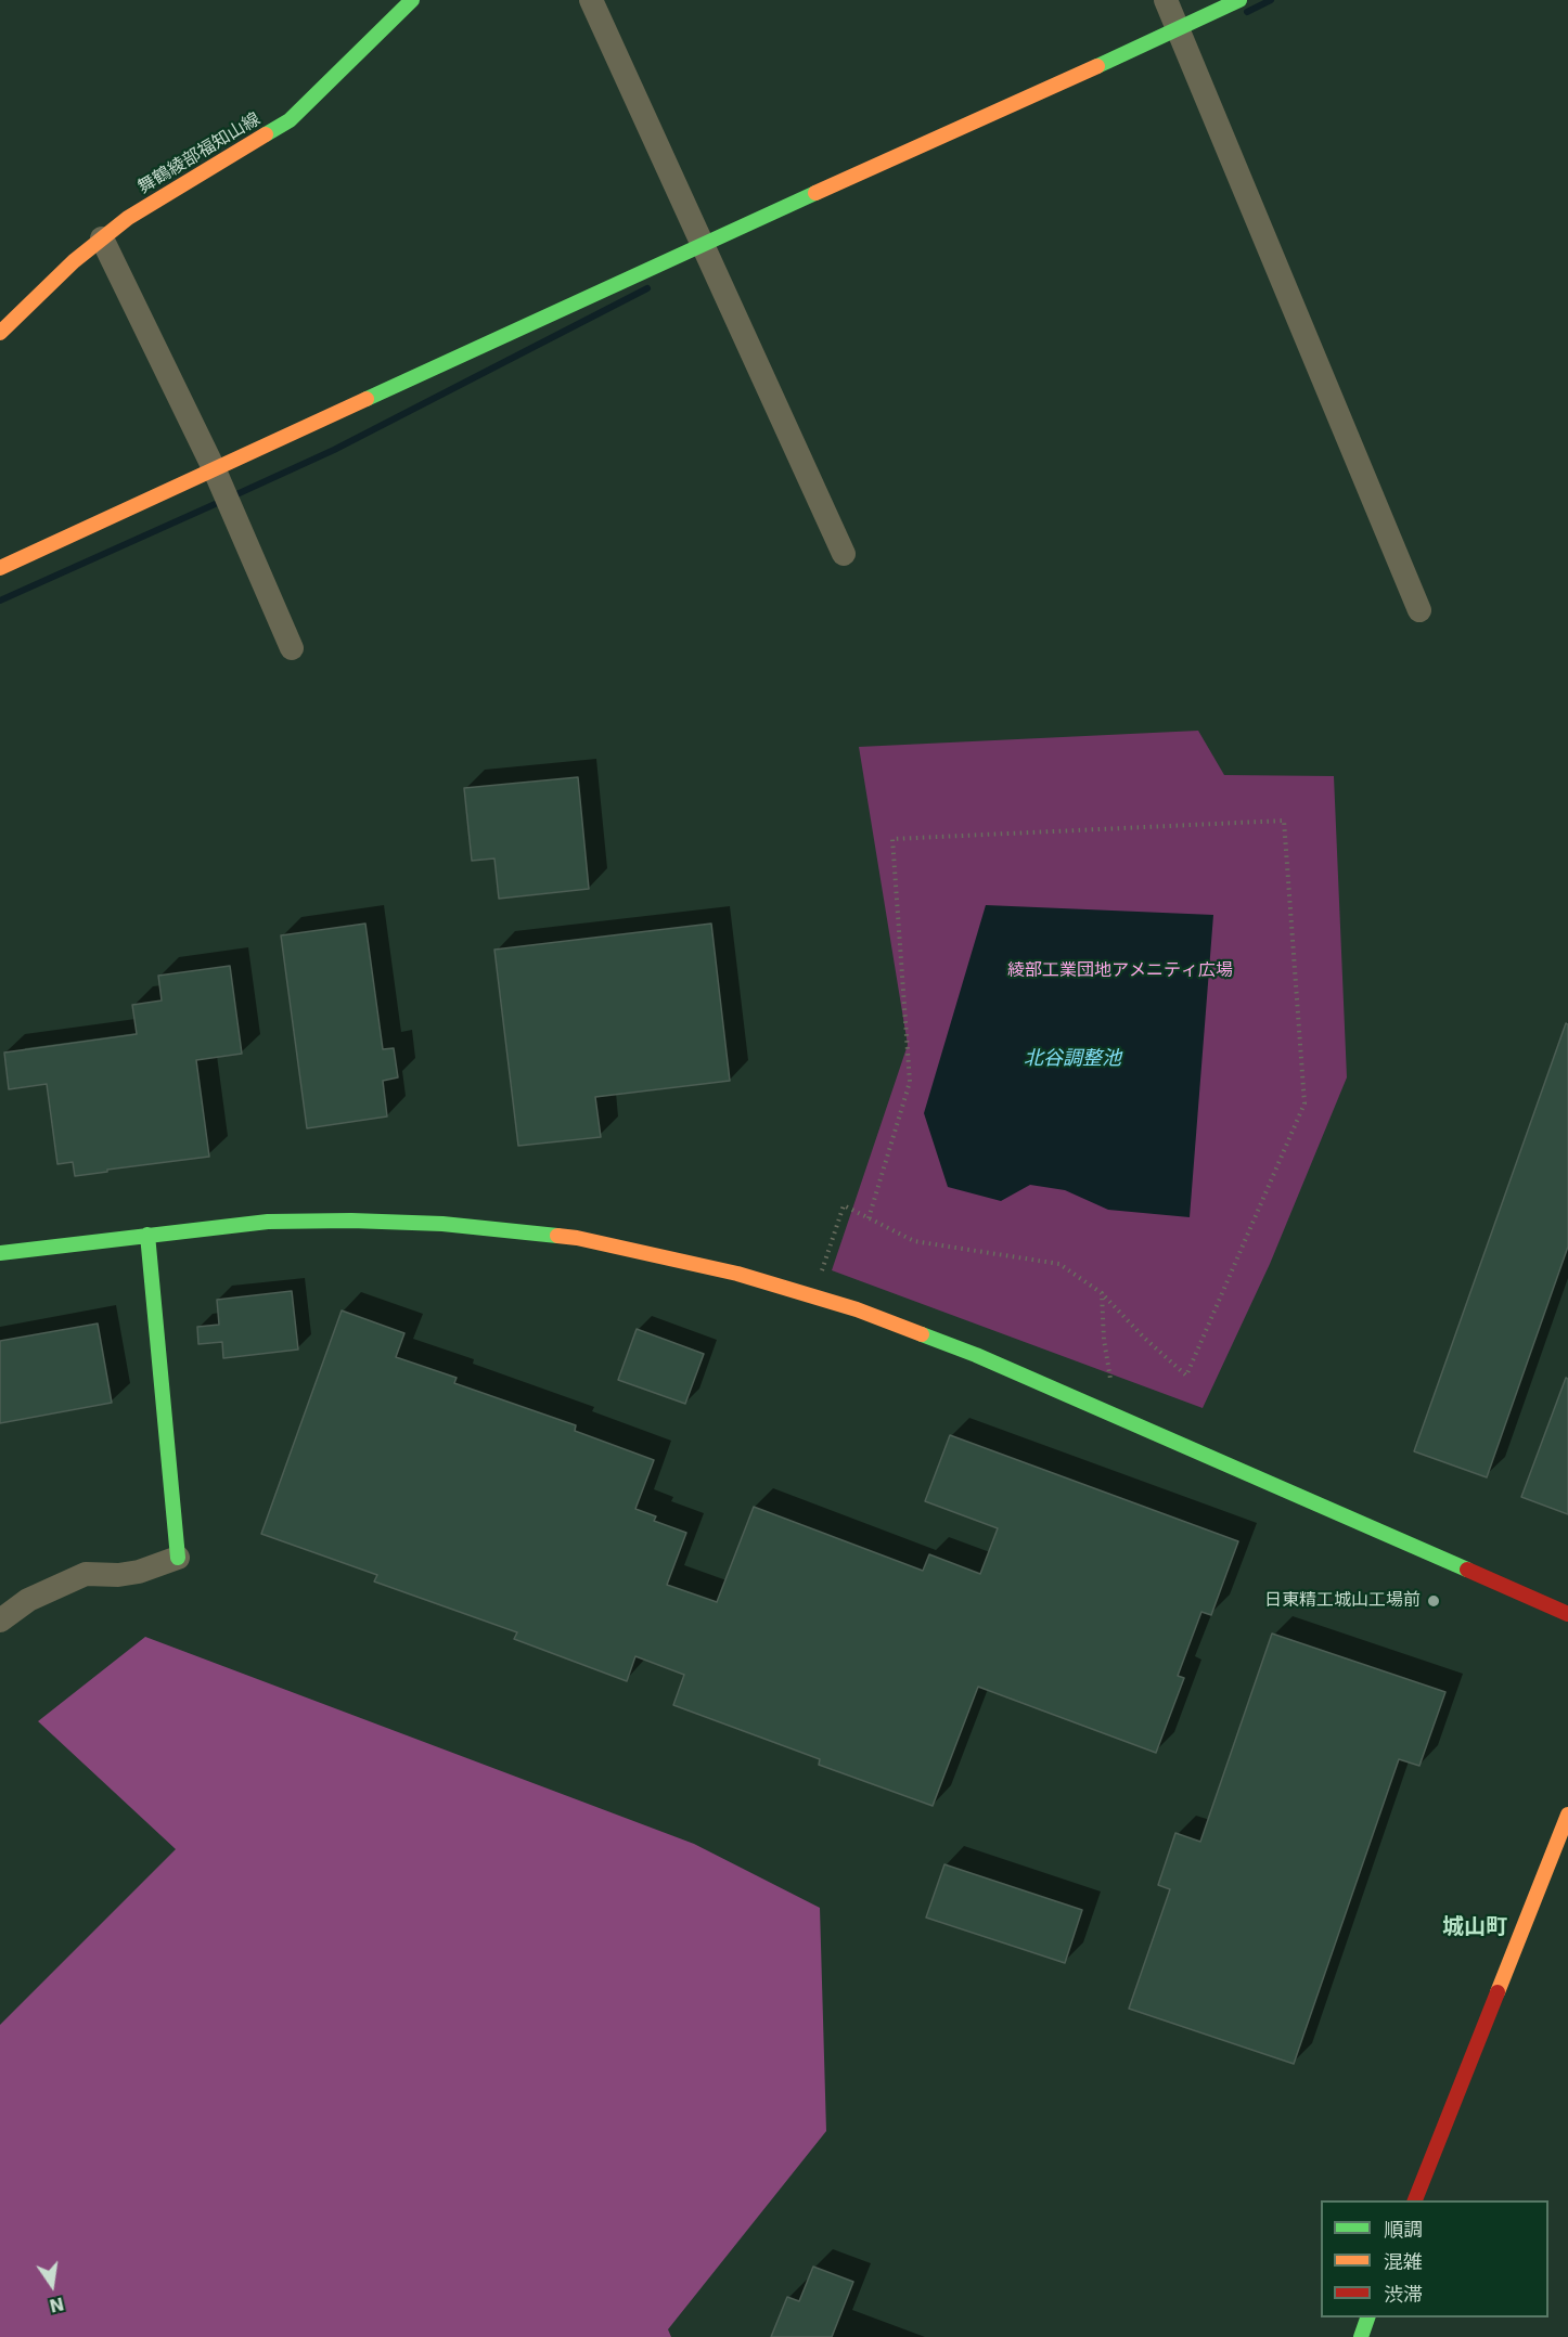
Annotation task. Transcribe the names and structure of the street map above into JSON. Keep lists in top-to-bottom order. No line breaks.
{"streets":{"street":["舞鶴綾部福知山線"]},"districts":["城山町"],"water":["北谷調整池"],"parks":["綾部工業団地アメニティ広場"],"places":["日東精工城山工場前"],"legend":["順調","混雑","渋滞"],"north":"bottom"}
